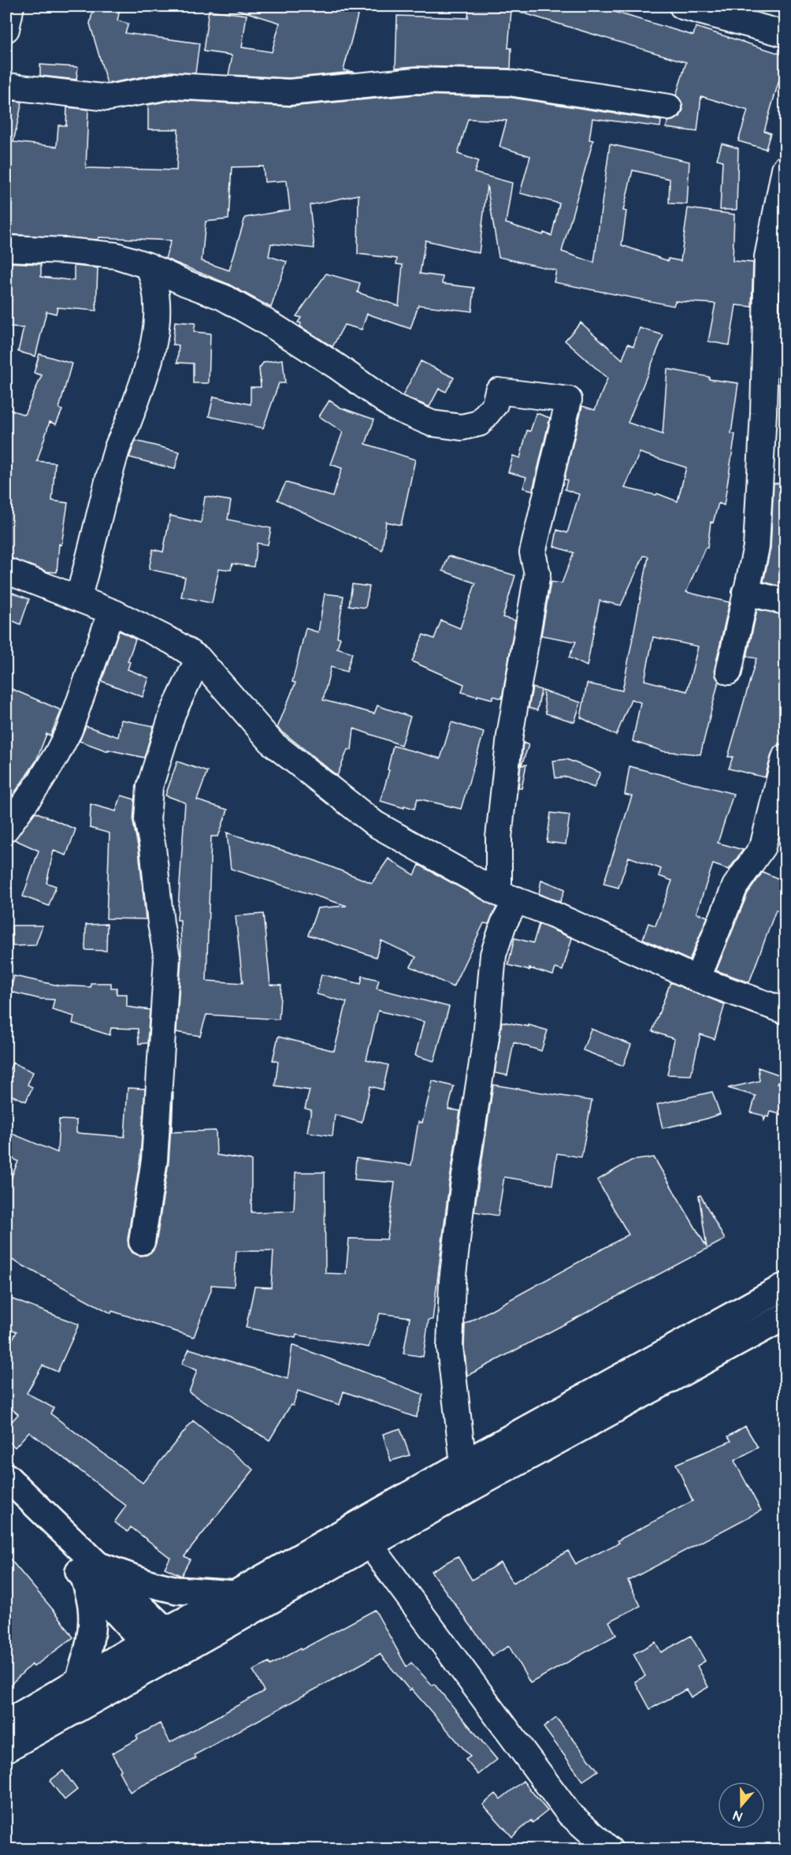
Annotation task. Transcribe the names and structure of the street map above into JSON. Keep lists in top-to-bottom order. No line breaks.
{"north":"bottom"}
